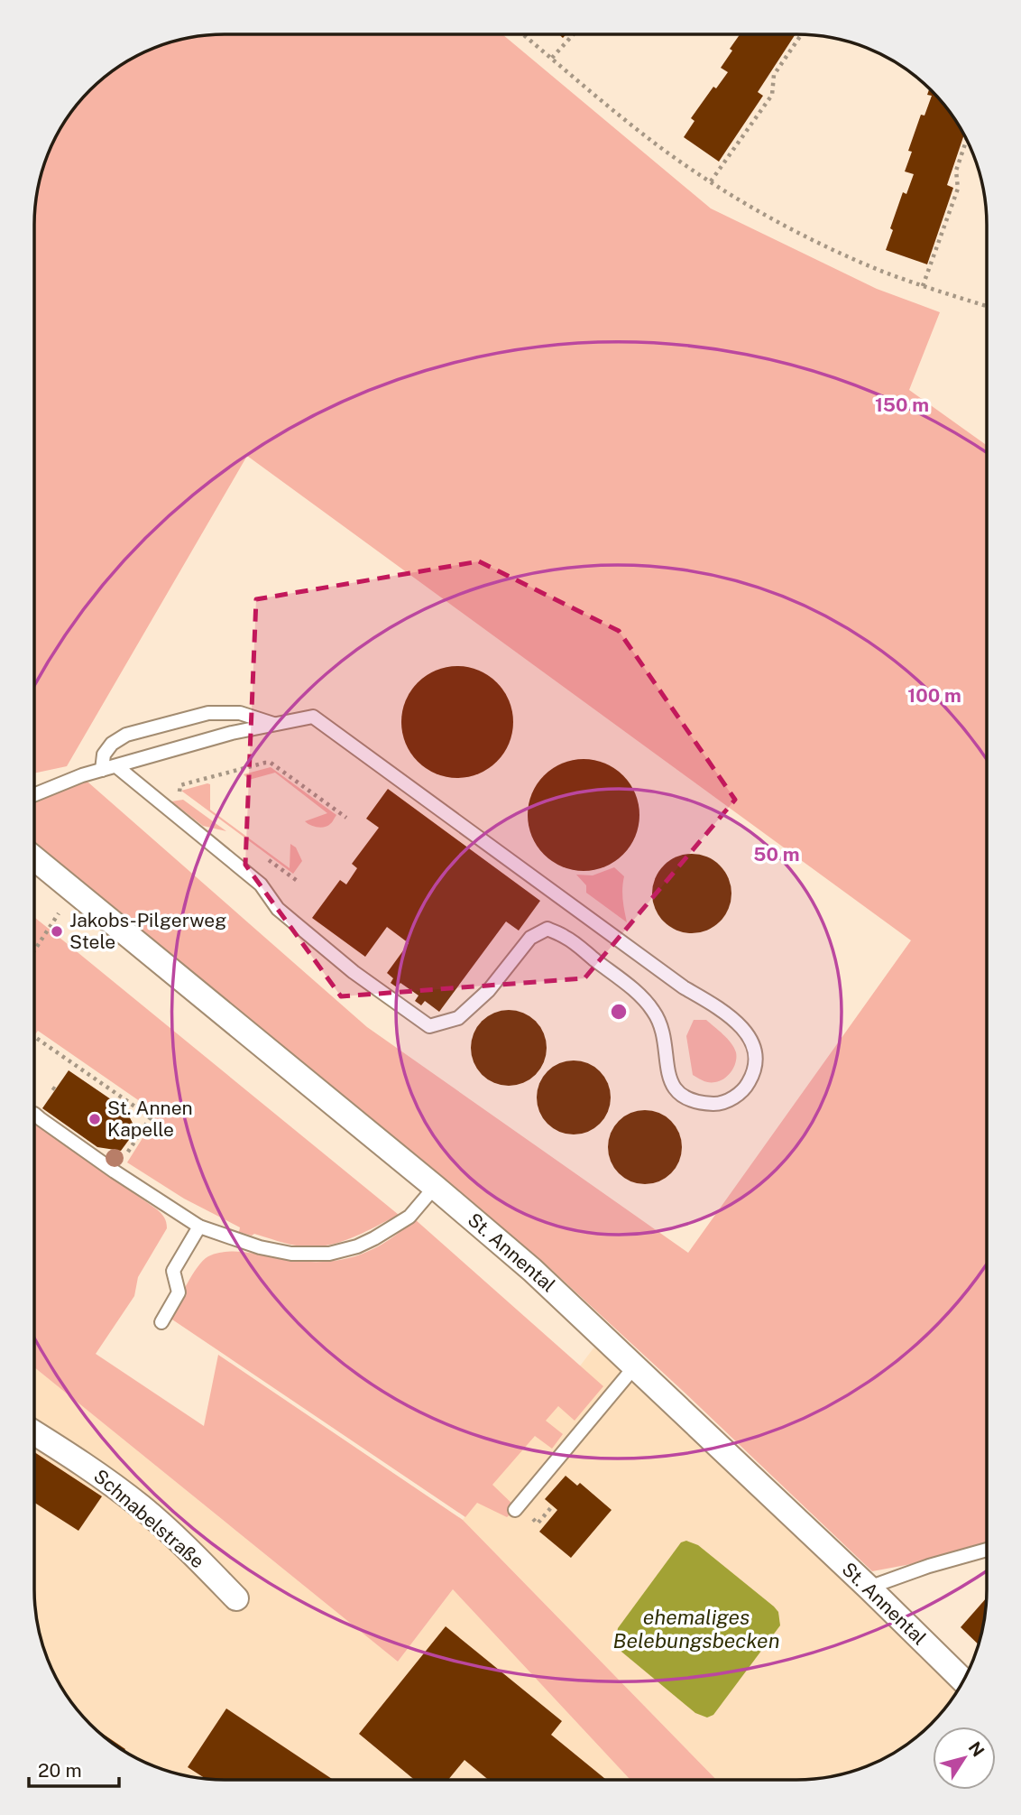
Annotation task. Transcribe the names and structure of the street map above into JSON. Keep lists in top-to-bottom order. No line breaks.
{"streets":{"street":["St. Annental","Schnabelstraße"]},"water":["ehemaliges Belebungsbecken"],"places":["Jakobs-Pilgerweg Stele","St. Annen Kapelle"],"scale_bar":"20 m","north":"top right","rings":["150 m","100 m","50 m"]}
